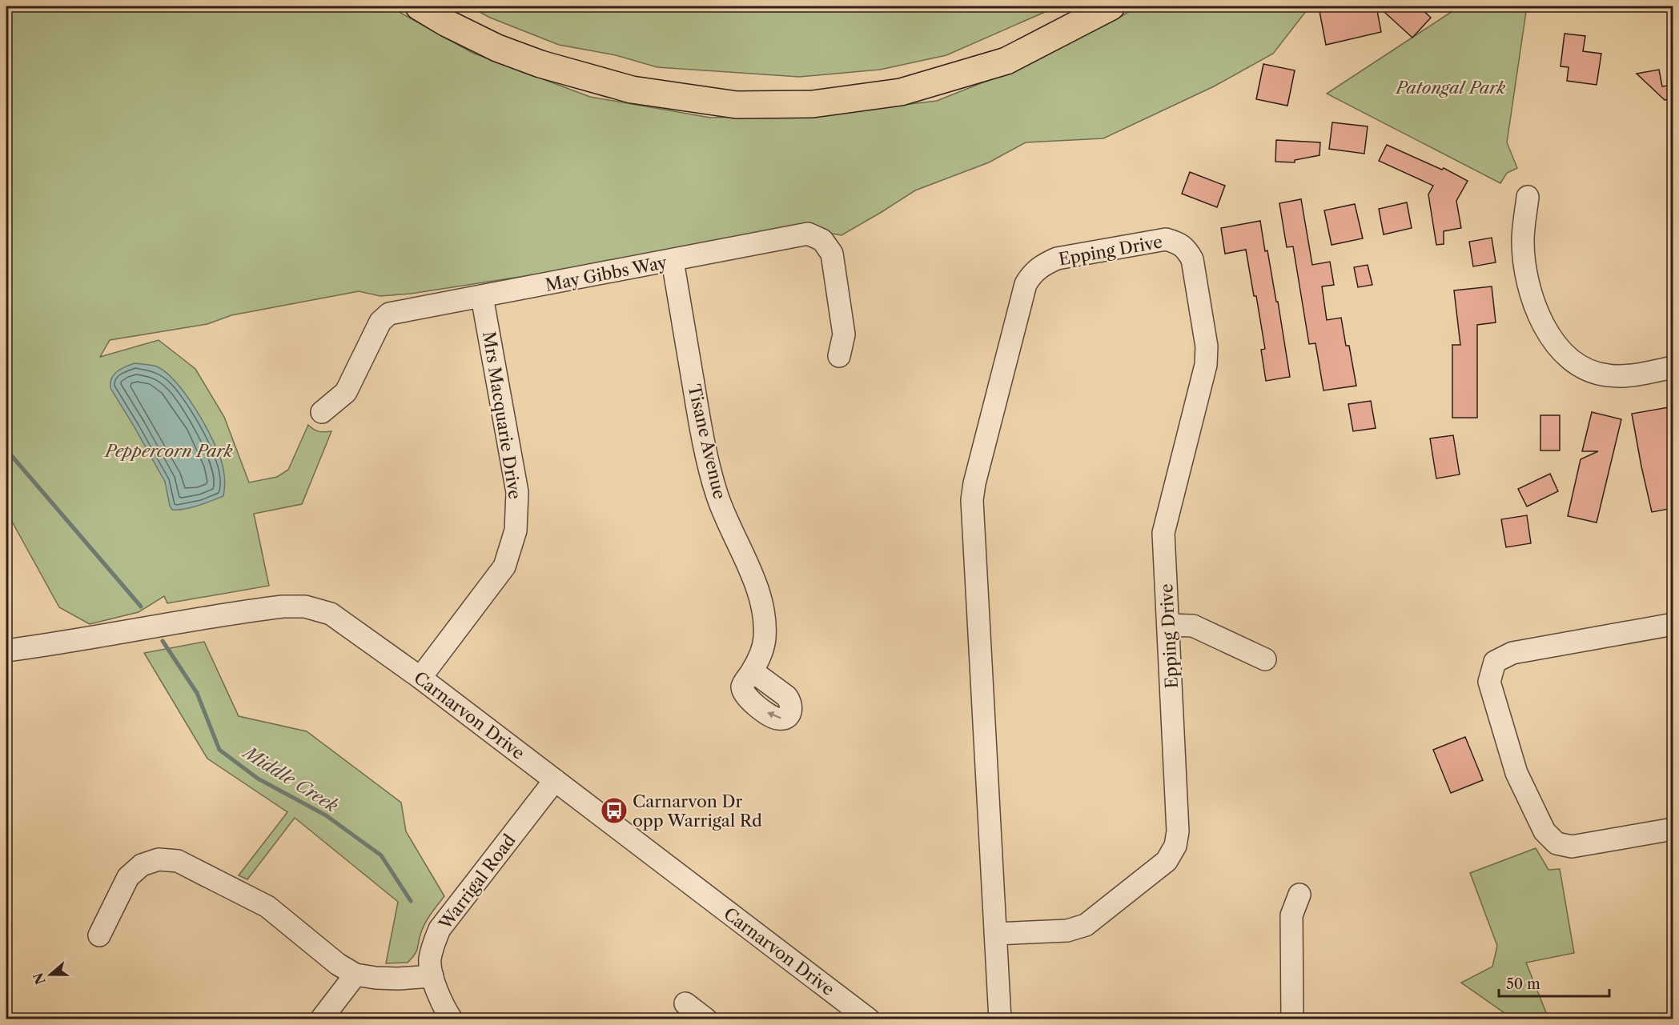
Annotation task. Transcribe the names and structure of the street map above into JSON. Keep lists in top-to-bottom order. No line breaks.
{"streets":{"street":["Epping Drive","May Gibbs Way","Mrs Macquarie Drive","Tisane Avenue","Carnarvon Drive","Warrigal Road"]},"crossings":[["May Gibbs Way","Mrs Macquarie Drive"],["May Gibbs Way","Tisane Avenue"],["Mrs Macquarie Drive","Carnarvon Drive"],["Carnarvon Drive","Warrigal Road"]],"water":["Middle Creek"],"parks":["Patongal Park","Peppercorn Park"],"places":{"bus stop":["Carnarvon Dr opp Warrigal Rd"]},"scale_bar":"50 m","north":"left"}
